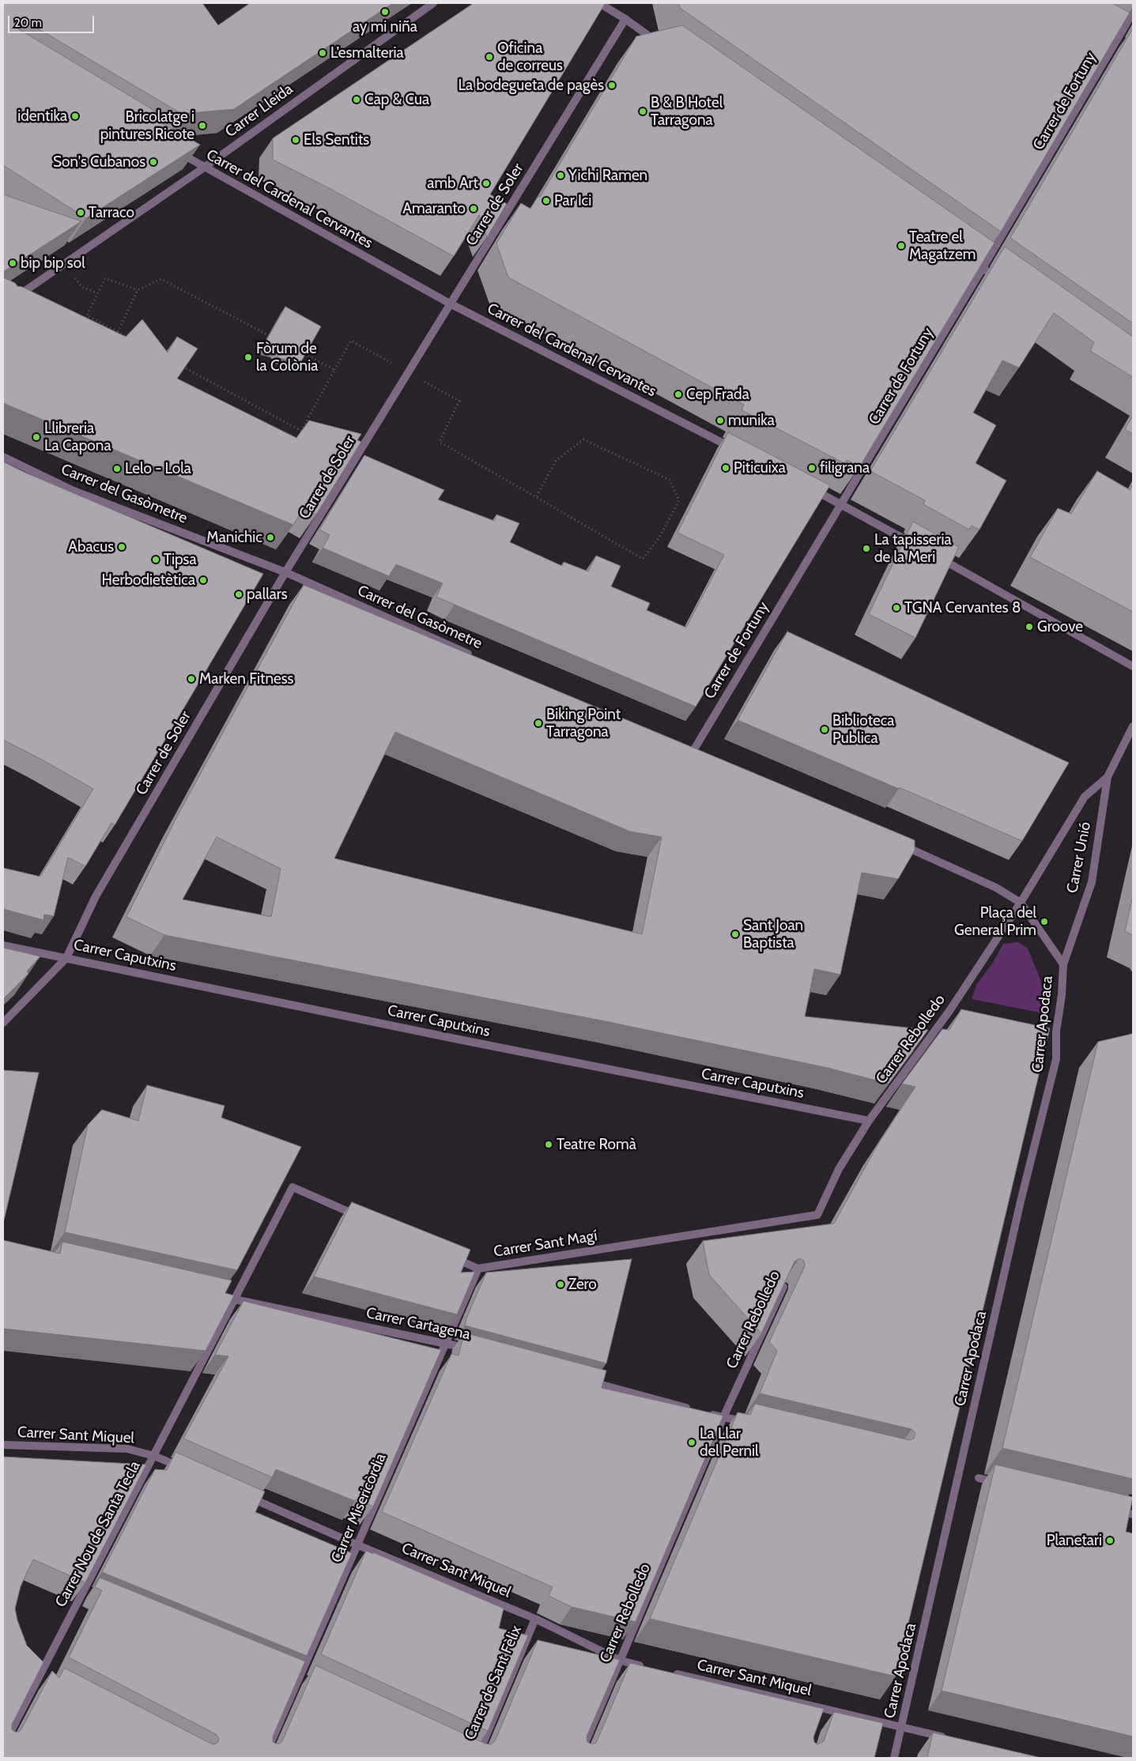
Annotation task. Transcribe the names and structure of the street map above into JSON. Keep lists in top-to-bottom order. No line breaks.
{"streets":{"street":["Carrer de Fortuny","Carrer Lleida","Carrer del Cardenal Cervantes","Carrer de Soler","Carrer del Gasòmetre","Carrer Unió","Carrer Caputxins","Carrer Apodaca","Carrer Rebolledo","Carrer Sant Magí","Carrer Cartagena","Carrer Sant Miquel","Carrer Misericòrdia","Carrer Nou de Santa Tecla","Carrer de Sant Fèlix"]},"crossings":[["Carrer Lleida","Carrer del Cardenal Cervantes"],["Carrer del Cardenal Cervantes","Carrer de Soler"],["Carrer de Soler","Carrer del Gasòmetre"],["Carrer de Soler","Carrer Caputxins"],["Carrer Unió","Carrer Apodaca"],["Carrer Unió","Carrer Rebolledo"],["Carrer Caputxins","Carrer Rebolledo"],["Carrer Apodaca","Carrer Sant Miquel"],["Carrer Rebolledo","Carrer Sant Magí"],["Carrer Rebolledo","Carrer Sant Miquel"],["Carrer Sant Magí","Carrer Misericòrdia"],["Carrer Cartagena","Carrer Misericòrdia"],["Carrer Cartagena","Carrer Nou de Santa Tecla"],["Carrer Sant Miquel","Carrer Misericòrdia"],["Carrer Sant Miquel","Carrer Nou de Santa Tecla"],["Carrer Sant Miquel","Carrer de Sant Fèlix"]],"places":["ay mi niña","L’esmalteria","Oficina de correus","La bodegueta de pagès","Cap & Cua","B & B Hotel Tarragona","identika","Bricolatge i pintures Ricote","Els Sentits","Son's Cubanos","Yichi Ramen","amb Art","Par Ici","Amaranto","Tarraco","Teatre el Magatzem","bip bip sol","Fòrum de la Colònia","Cep Frada","munika","Llibreria La Capona","Piticuixa","filigrana","Lelo - Lola","Manichic","Abacus","La tapisseria de la Meri","Tipsa","Herbodietètica","pallars","TGNA Cervantes 8","Groove","Marken Fitness","Biking Point Tarragona","Biblioteca Publica","Plaça del General Prim","Sant Joan Baptista","Teatre Romà","Zero","La Llar del Pernil","Planetari"],"scale_bar":"20 m"}
